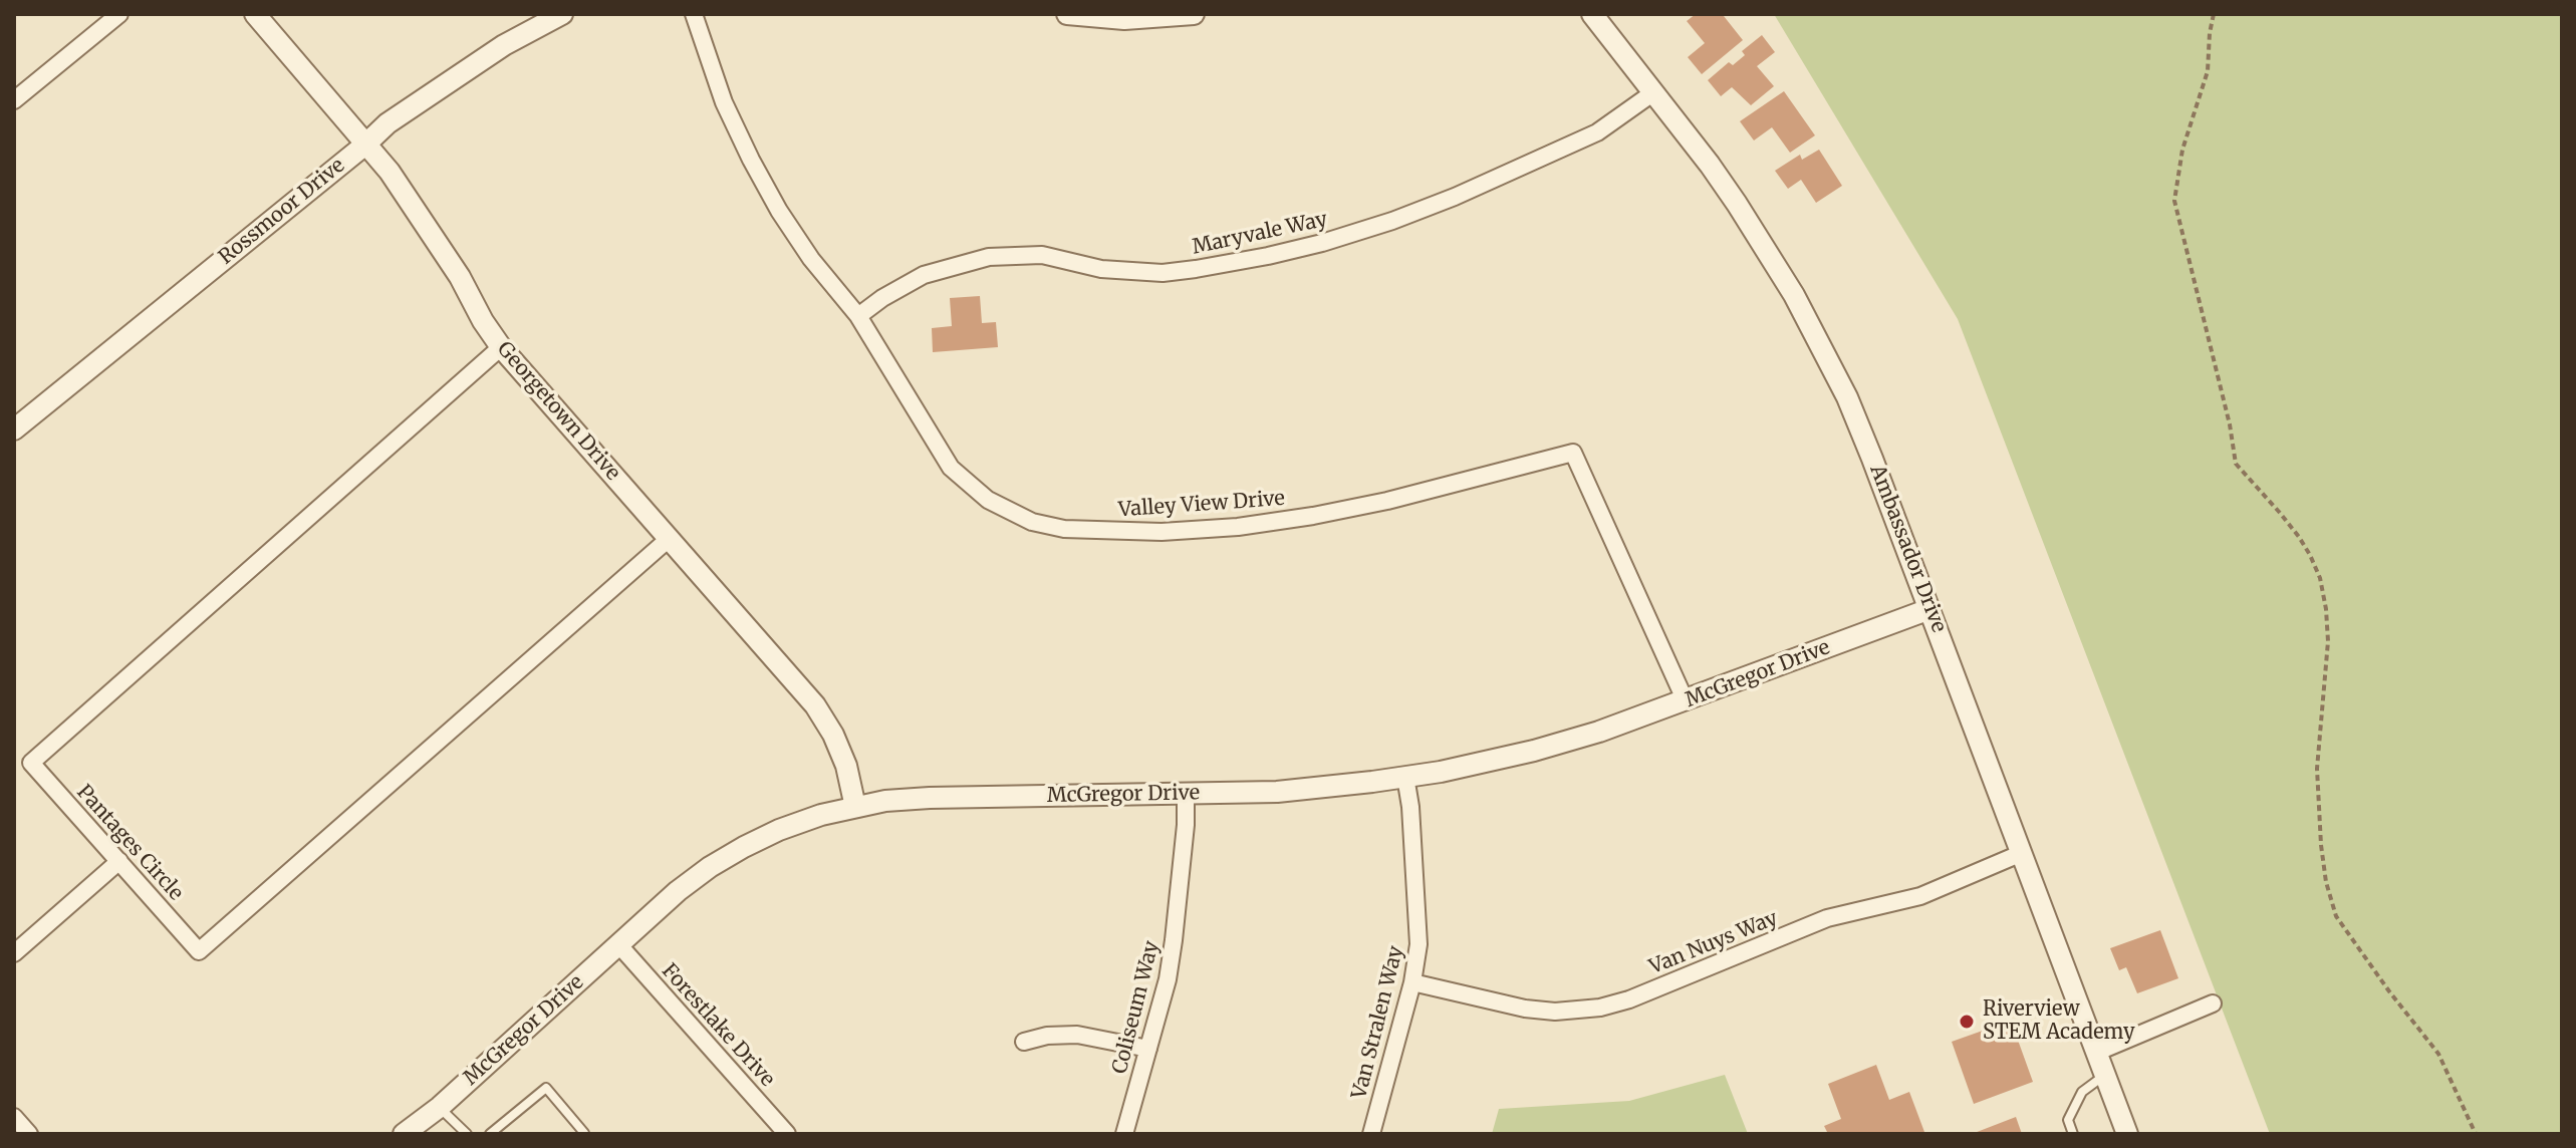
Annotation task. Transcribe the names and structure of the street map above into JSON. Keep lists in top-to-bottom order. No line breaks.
{"streets":{"street":["Rossmoor Drive","Maryvale Way","Georgetown Drive","Valley View Drive","Ambassador Drive","McGregor Drive","Pantages Circle","Van Nuys Way","Coliseum Way","Van Stralen Way","Forestlake Drive"]},"crossings":[["Rossmoor Drive","Georgetown Drive"],["Maryvale Way","Valley View Drive"],["Maryvale Way","Ambassador Drive"],["Georgetown Drive","McGregor Drive"],["Georgetown Drive","Pantages Circle"],["Valley View Drive","McGregor Drive"],["Ambassador Drive","McGregor Drive"],["Ambassador Drive","Van Nuys Way"],["McGregor Drive","Coliseum Way"],["McGregor Drive","Van Stralen Way"],["McGregor Drive","Forestlake Drive"],["Van Nuys Way","Van Stralen Way"]],"places":["Riverview STEM Academy"]}
